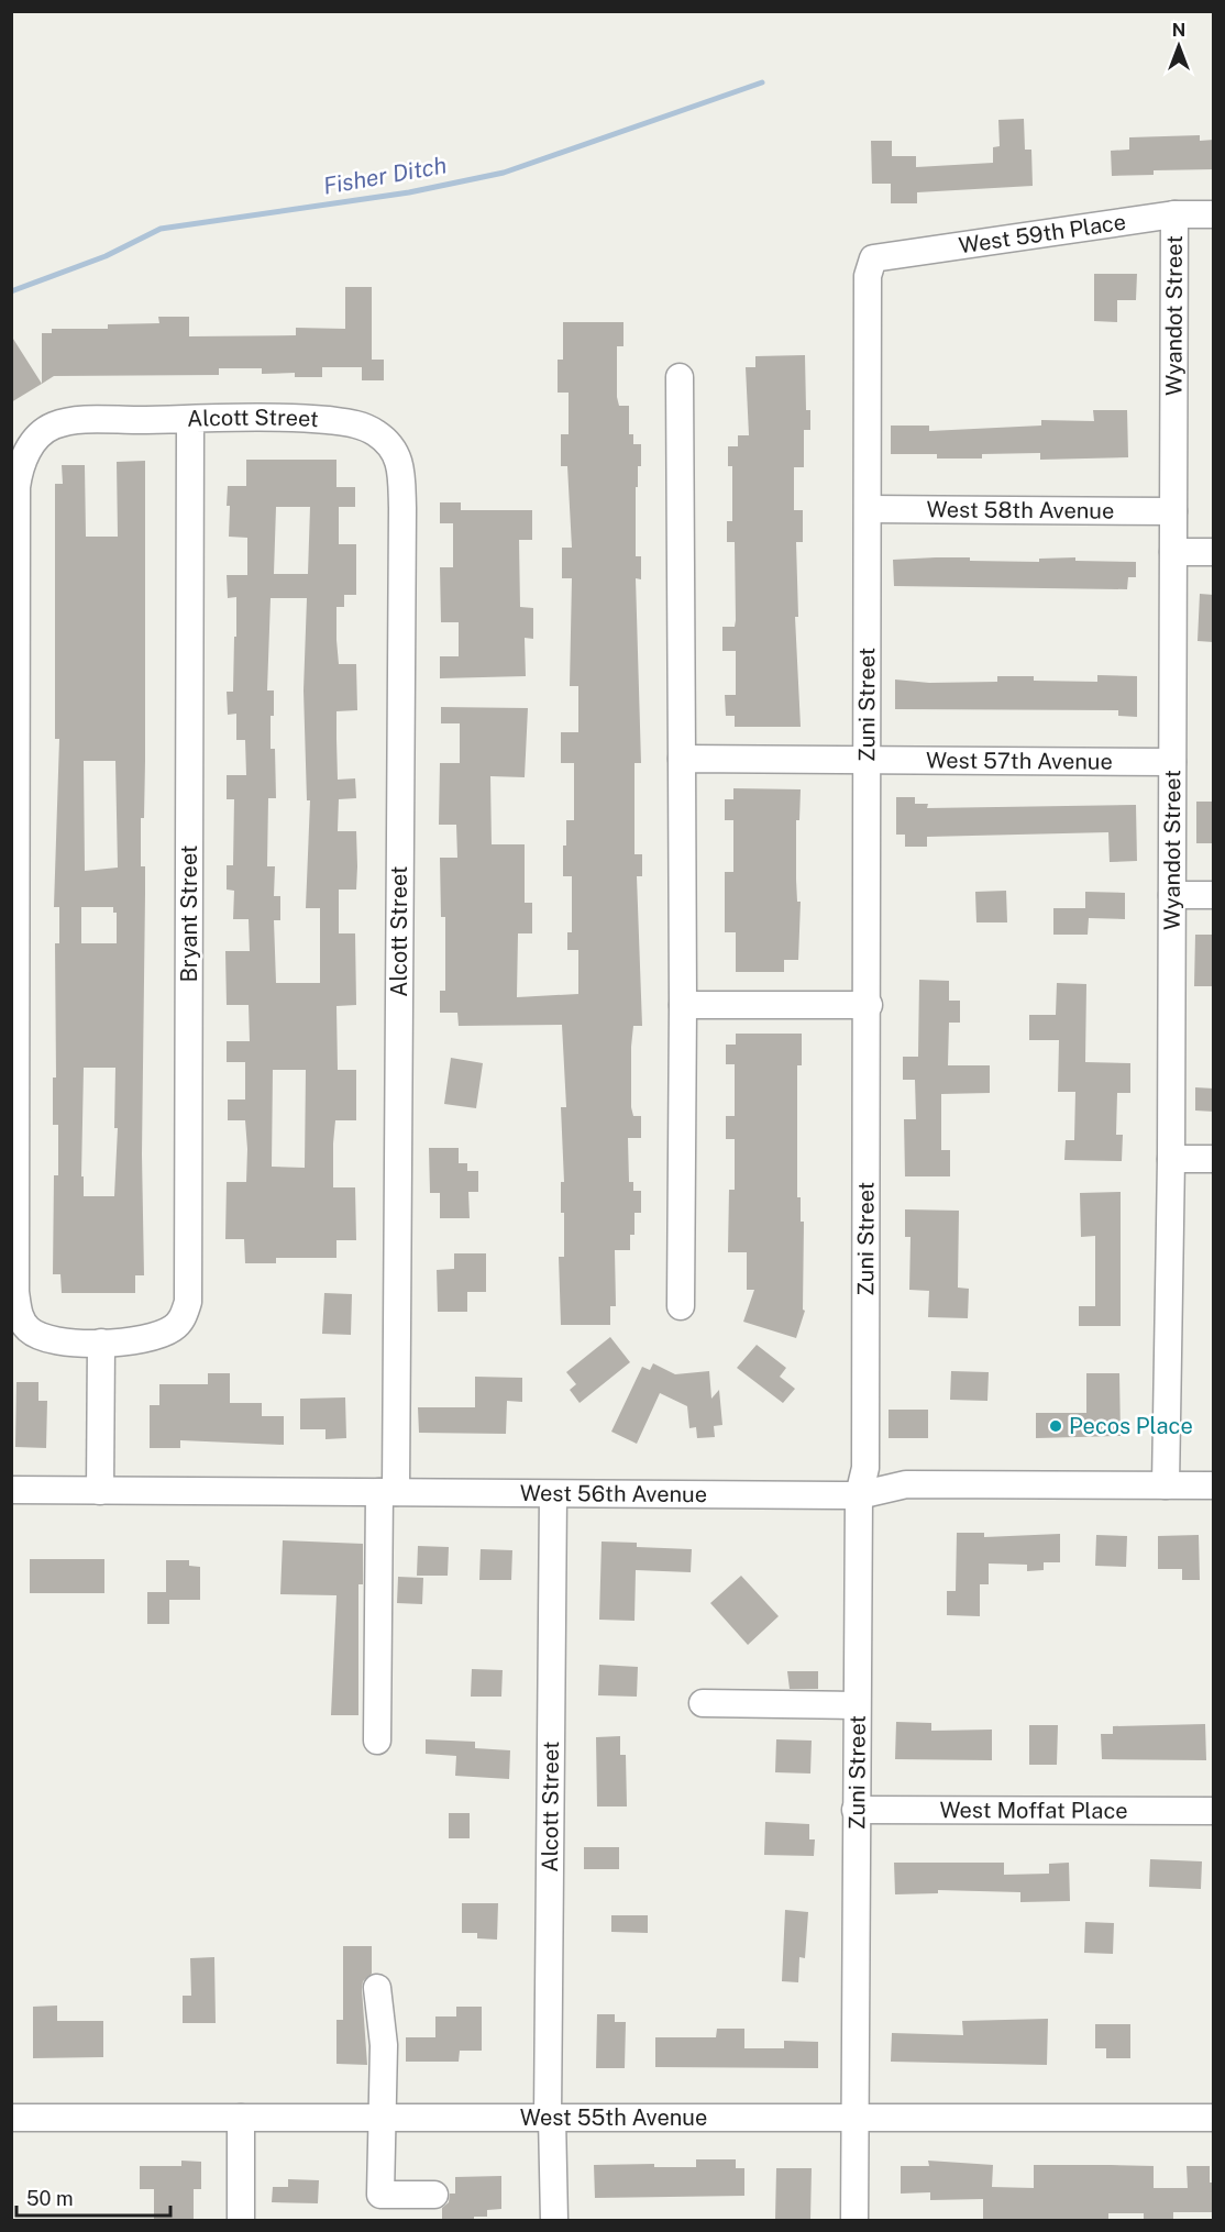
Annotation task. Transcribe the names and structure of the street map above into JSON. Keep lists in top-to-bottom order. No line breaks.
{"streets":{"street":["West 59th Place","Wyandot Street","Alcott Street","West 58th Avenue","Zuni Street","West 57th Avenue","Bryant Street","West 56th Avenue","West Moffat Place","West 55th Avenue"]},"crossings":[["West 59th Place","Wyandot Street"],["West 59th Place","Zuni Street"],["Wyandot Street","West 58th Avenue"],["Wyandot Street","West 57th Avenue"],["Wyandot Street","West 56th Avenue"],["Alcott Street","Bryant Street"],["Alcott Street","West 56th Avenue"],["Alcott Street","West 55th Avenue"],["West 58th Avenue","Zuni Street"],["Zuni Street","West 57th Avenue"],["Zuni Street","West 56th Avenue"],["Zuni Street","West Moffat Place"],["Zuni Street","West 55th Avenue"]],"water":["Fisher Ditch"],"places":["Pecos Place"],"scale_bar":"50 m","north":"top"}
